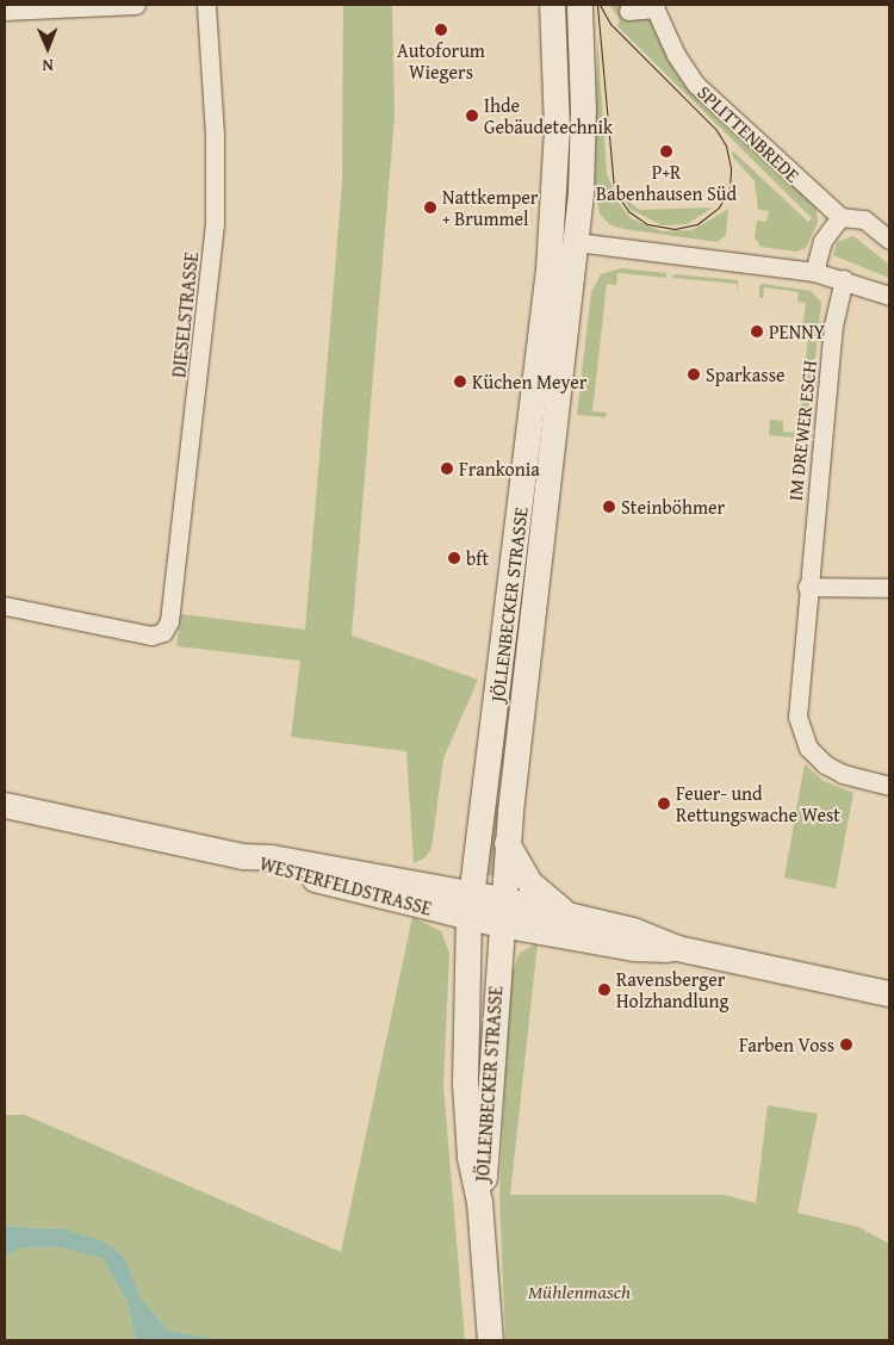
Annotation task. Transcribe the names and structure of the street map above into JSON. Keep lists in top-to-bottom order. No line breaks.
{"streets":{"main road":["JÖLLENBECKER STRASSE","WESTERFELDSTRASSE"],"street":["SPLITTENBREDE","DIESELSTRASSE","IM DREWER ESCH"]},"crossings":[["JÖLLENBECKER STRASSE","WESTERFELDSTRASSE"]],"parks":["Mühlenmasch"],"places":["Autoforum Wiegers","Ihde Gebäudetechnik","P+R Babenhausen Süd","Nattkemper + Brummel","PENNY","Sparkasse","Küchen Meyer","Frankonia","Steinböhmer","bft","Feuer- und Rettungswache West","Ravensberger Holzhandlung","Farben Voss"],"north":"bottom"}
